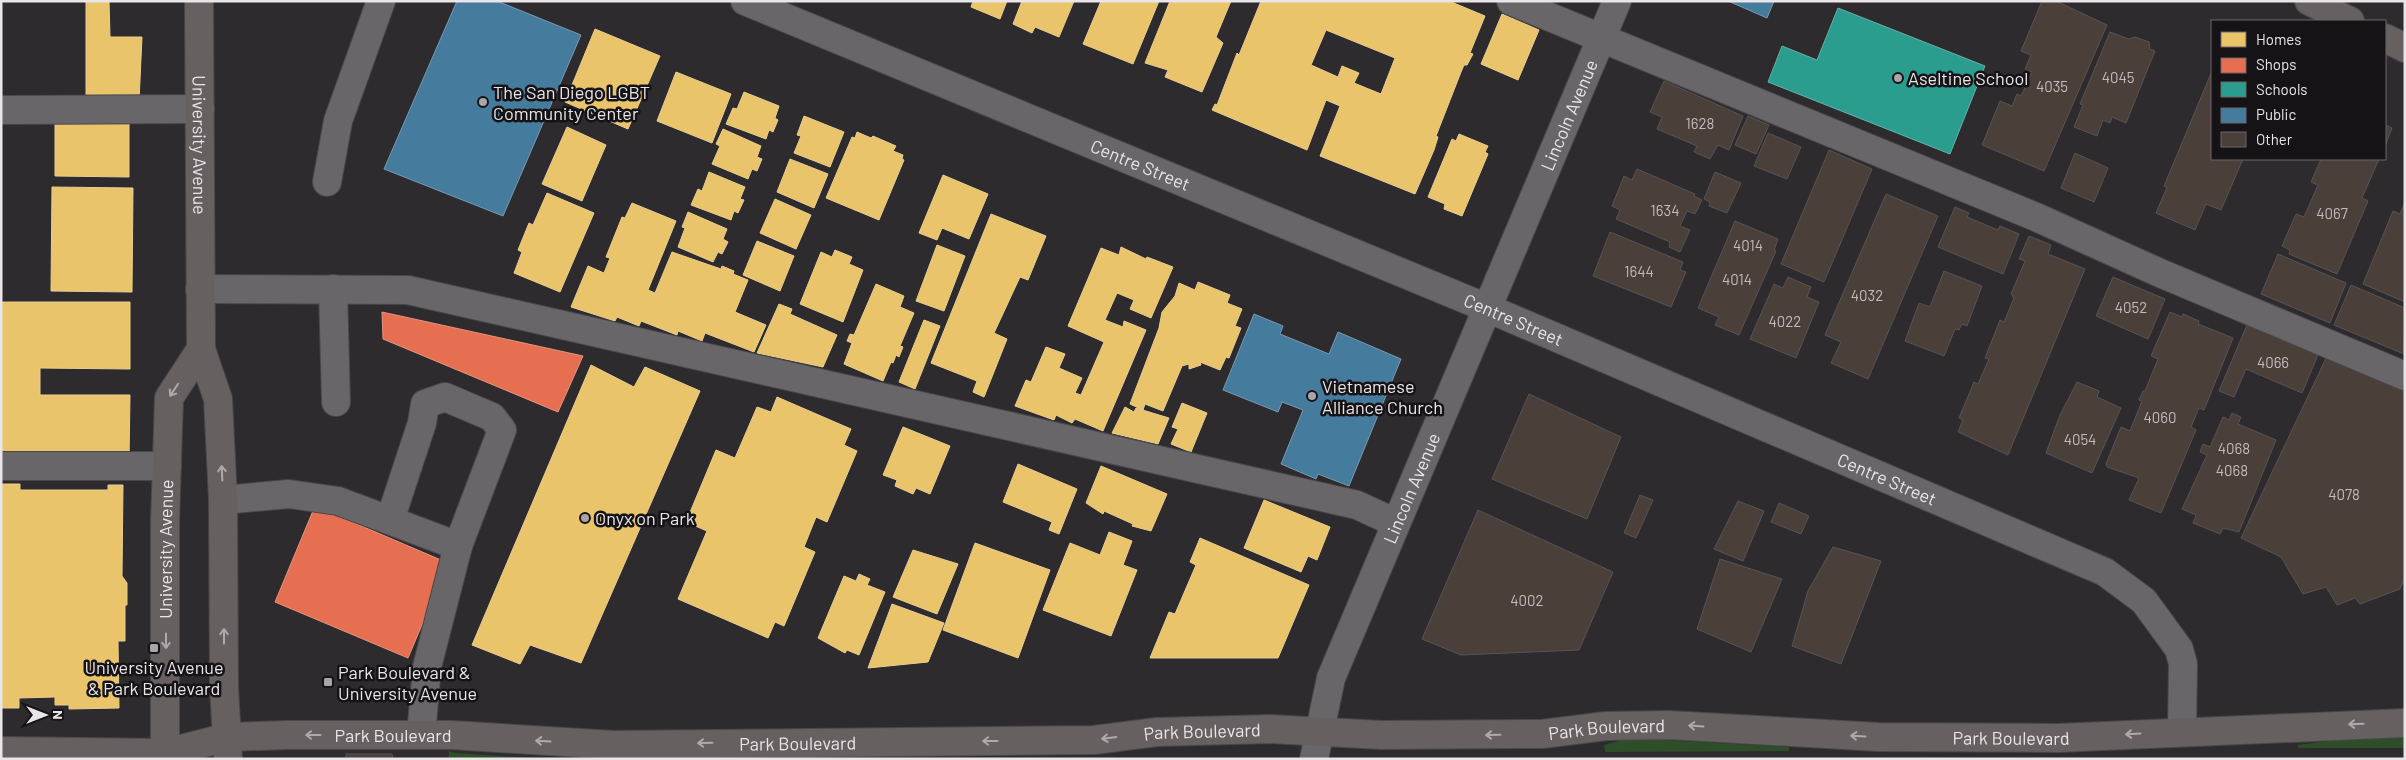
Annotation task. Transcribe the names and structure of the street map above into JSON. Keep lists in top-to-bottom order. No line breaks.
{"streets":{"main road":["University Avenue","Park Boulevard"],"street":["Lincoln Avenue","Centre Street"]},"crossings":[["Lincoln Avenue","Centre Street"],["Lincoln Avenue","Park Boulevard"],["University Avenue","Park Boulevard"],["Centre Street","Park Boulevard"]],"one_way":["Park Boulevard"],"places":{"other":["Aseltine School","The San Diego LGBT Community Center","Vietnamese Alliance Church","Onyx on Park"],"transit":["University Avenue & Park Boulevard","Park Boulevard & University Avenue"]},"house_numbers":["4045","4035","1628","1634","4067","4014","1644","4014","4032","4052","4022","4066","4060","4054","4068","4068","4078","4002"],"legend":["Homes","Shops","Schools","Public","Other"],"north":"right"}
